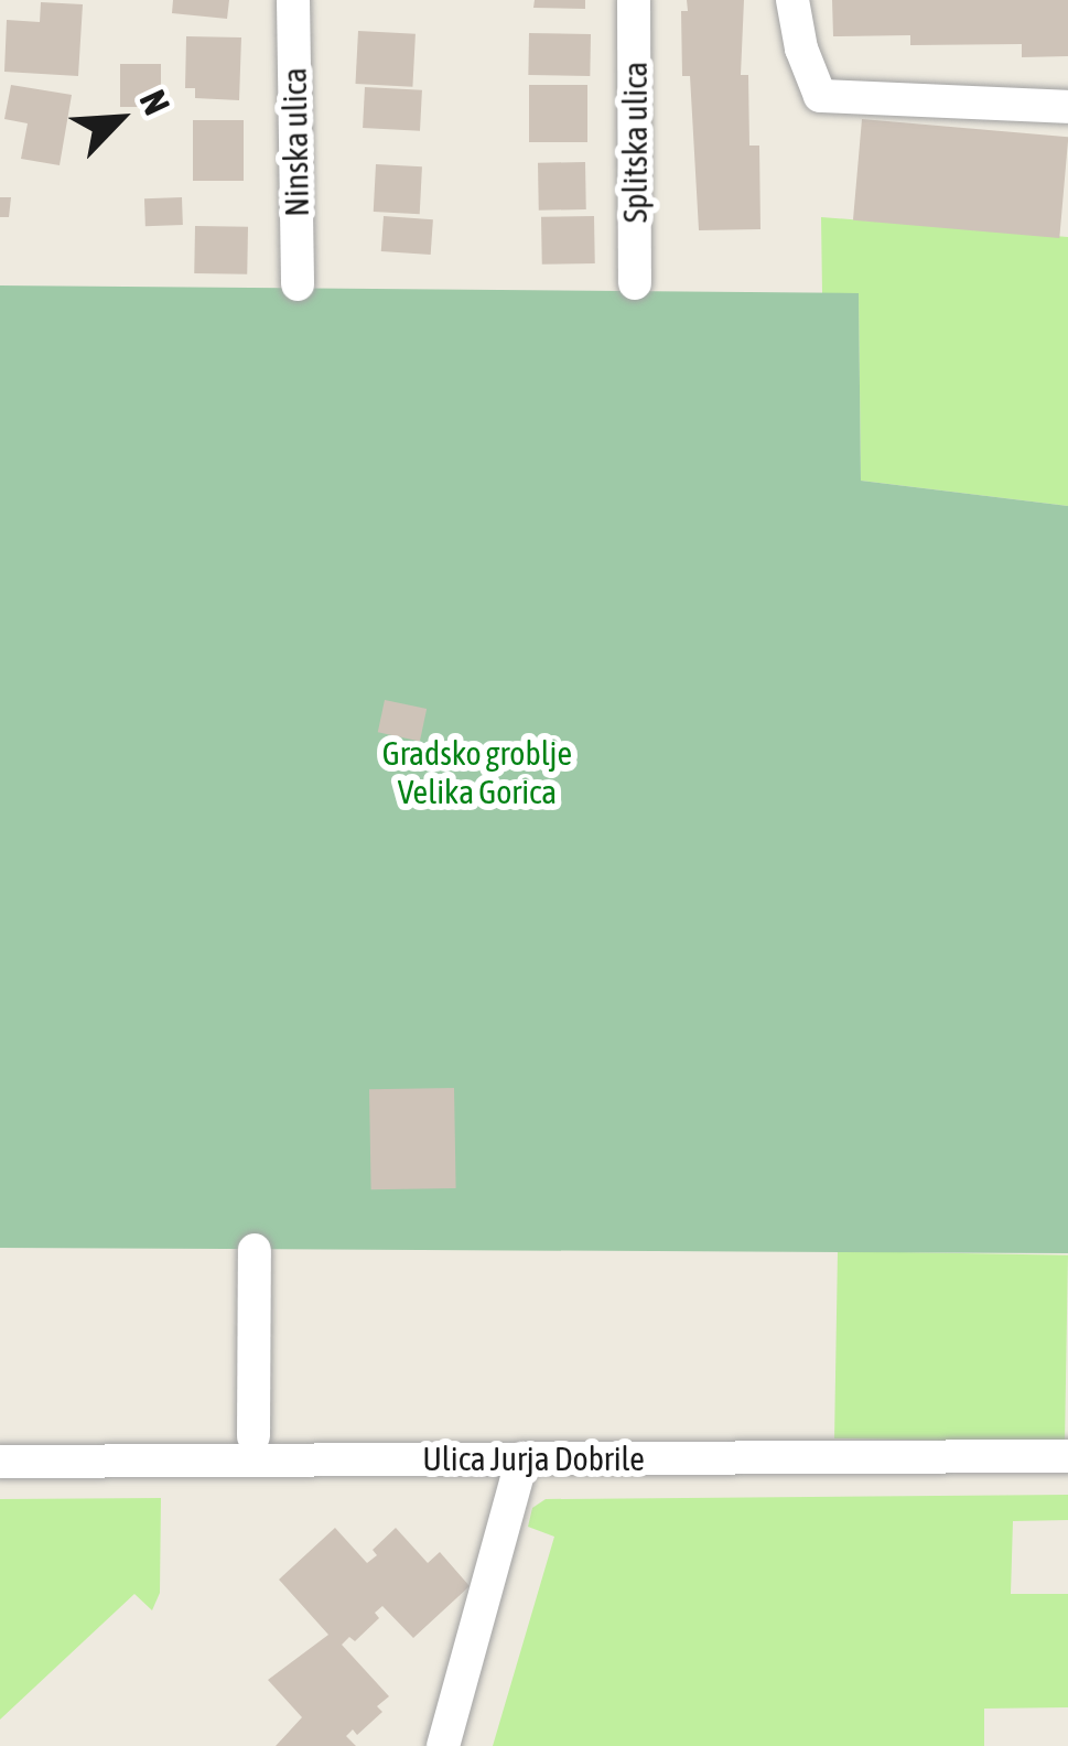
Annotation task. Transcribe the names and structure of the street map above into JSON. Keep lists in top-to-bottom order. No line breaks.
{"streets":{"street":["Ninska ulica","Splitska ulica","Ulica Jurja Dobrile"]},"parks":["Gradsko groblje Velika Gorica"],"north":"top right"}
